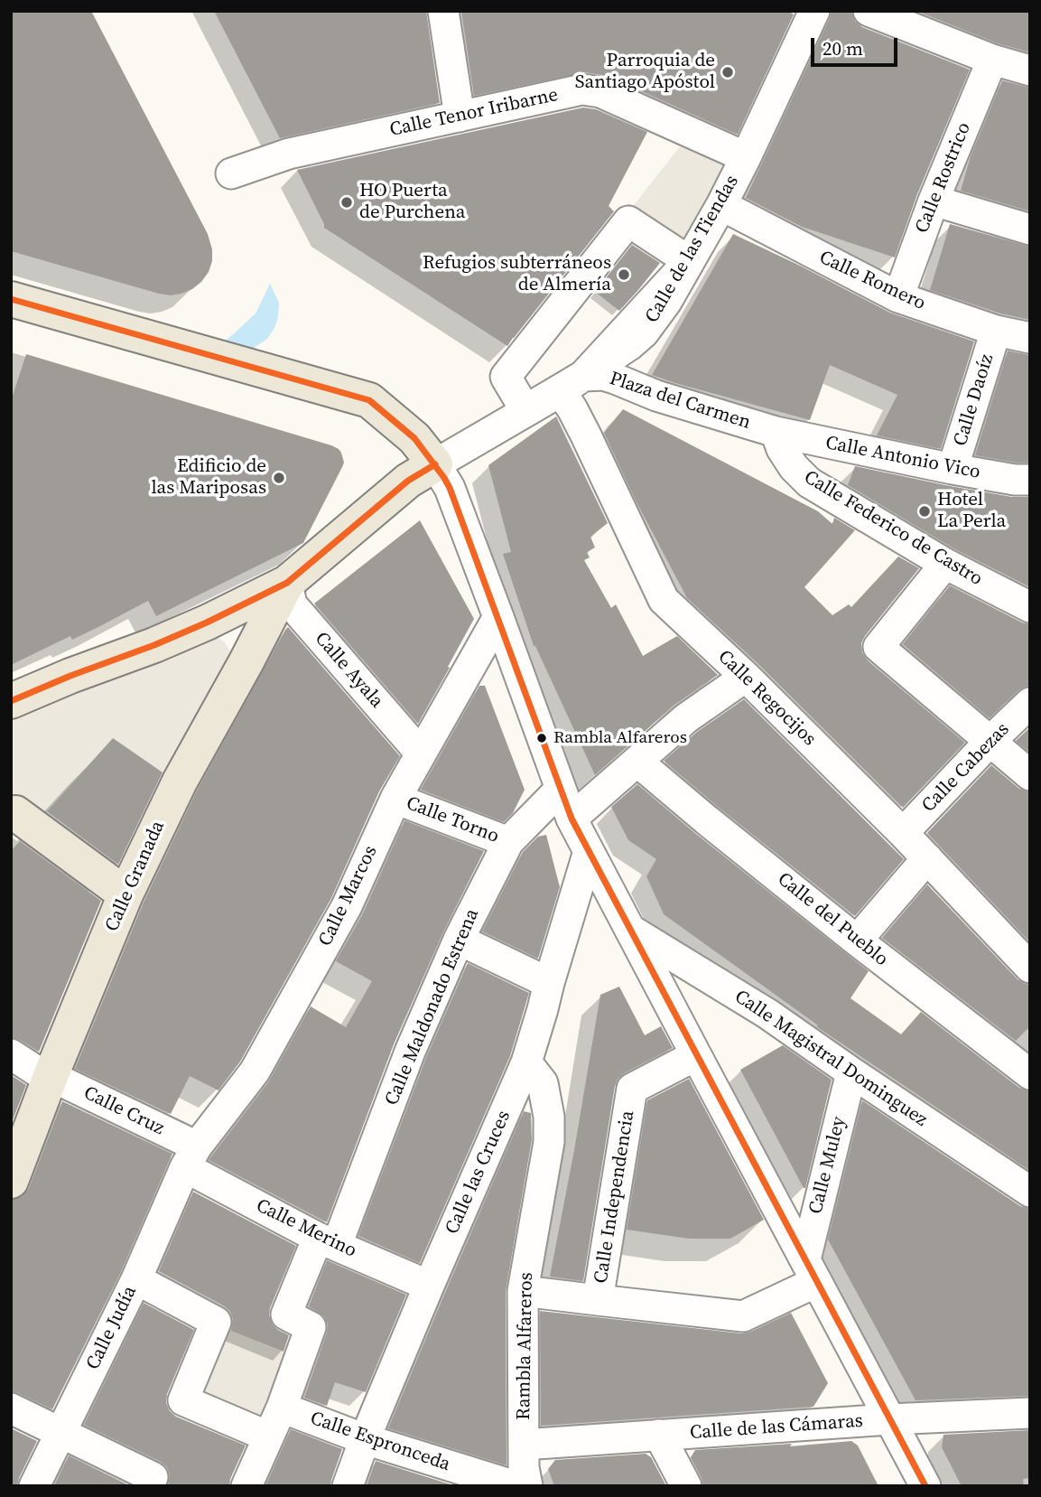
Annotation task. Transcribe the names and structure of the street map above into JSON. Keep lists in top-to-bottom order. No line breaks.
{"streets":{"main road":["Calle Granada"],"street":["Calle Tenor Iribarne","Calle Rostrico","Calle de las Tiendas","Calle Romero","Calle Daoíz","Plaza del Carmen","Calle Antonio Vico","Calle Federico de Castro","Calle Ayala","Calle Regocijos","Calle Cabezas","Calle Torno","Calle Marcos","Calle del Pueblo","Calle Maldonado Estrena","Calle Magistral Dominguez","Calle Cruz","Calle Muley","Calle las Cruces","Calle Independencia","Calle Merino","Calle Judía","Rambla Alfareros","Calle de las Cámaras","Calle Espronceda"]},"crossings":[["Calle Tenor Iribarne","Calle de las Tiendas"],["Calle Rostrico","Calle Romero"],["Calle de las Tiendas","Calle Romero"],["Calle de las Tiendas","Plaza del Carmen"],["Calle de las Tiendas","Calle Regocijos"],["Calle Romero","Calle Daoíz"],["Calle Daoíz","Calle Antonio Vico"],["Plaza del Carmen","Calle Antonio Vico"],["Plaza del Carmen","Calle Federico de Castro"],["Plaza del Carmen","Calle Regocijos"],["Calle Antonio Vico","Calle Federico de Castro"],["Calle Ayala","Calle Granada"],["Calle Ayala","Calle Marcos"],["Calle Regocijos","Calle Cabezas"],["Calle Torno","Calle Marcos"],["Calle Torno","Calle Maldonado Estrena"],["Calle Granada","Calle Cruz"],["Calle Marcos","Calle Cruz"],["Calle Marcos","Calle Merino"],["Calle Marcos","Calle Judía"],["Calle Maldonado Estrena","Calle Merino"],["Calle Maldonado Estrena","Calle Espronceda"],["Calle Magistral Dominguez","Calle Muley"],["Calle Cruz","Calle Merino"],["Calle Cruz","Calle Judía"],["Calle las Cruces","Calle Merino"],["Calle las Cruces","Rambla Alfareros"],["Calle las Cruces","Calle Espronceda"],["Calle Merino","Calle Judía"],["Rambla Alfareros","Calle de las Cámaras"]],"places":["Parroquia de Santiago Apóstol","HO Puerta de Purchena","Refugios subterráneos de Almería","Edificio de las Mariposas","Hotel La Perla","Rambla Alfareros"],"scale_bar":"20 m"}
